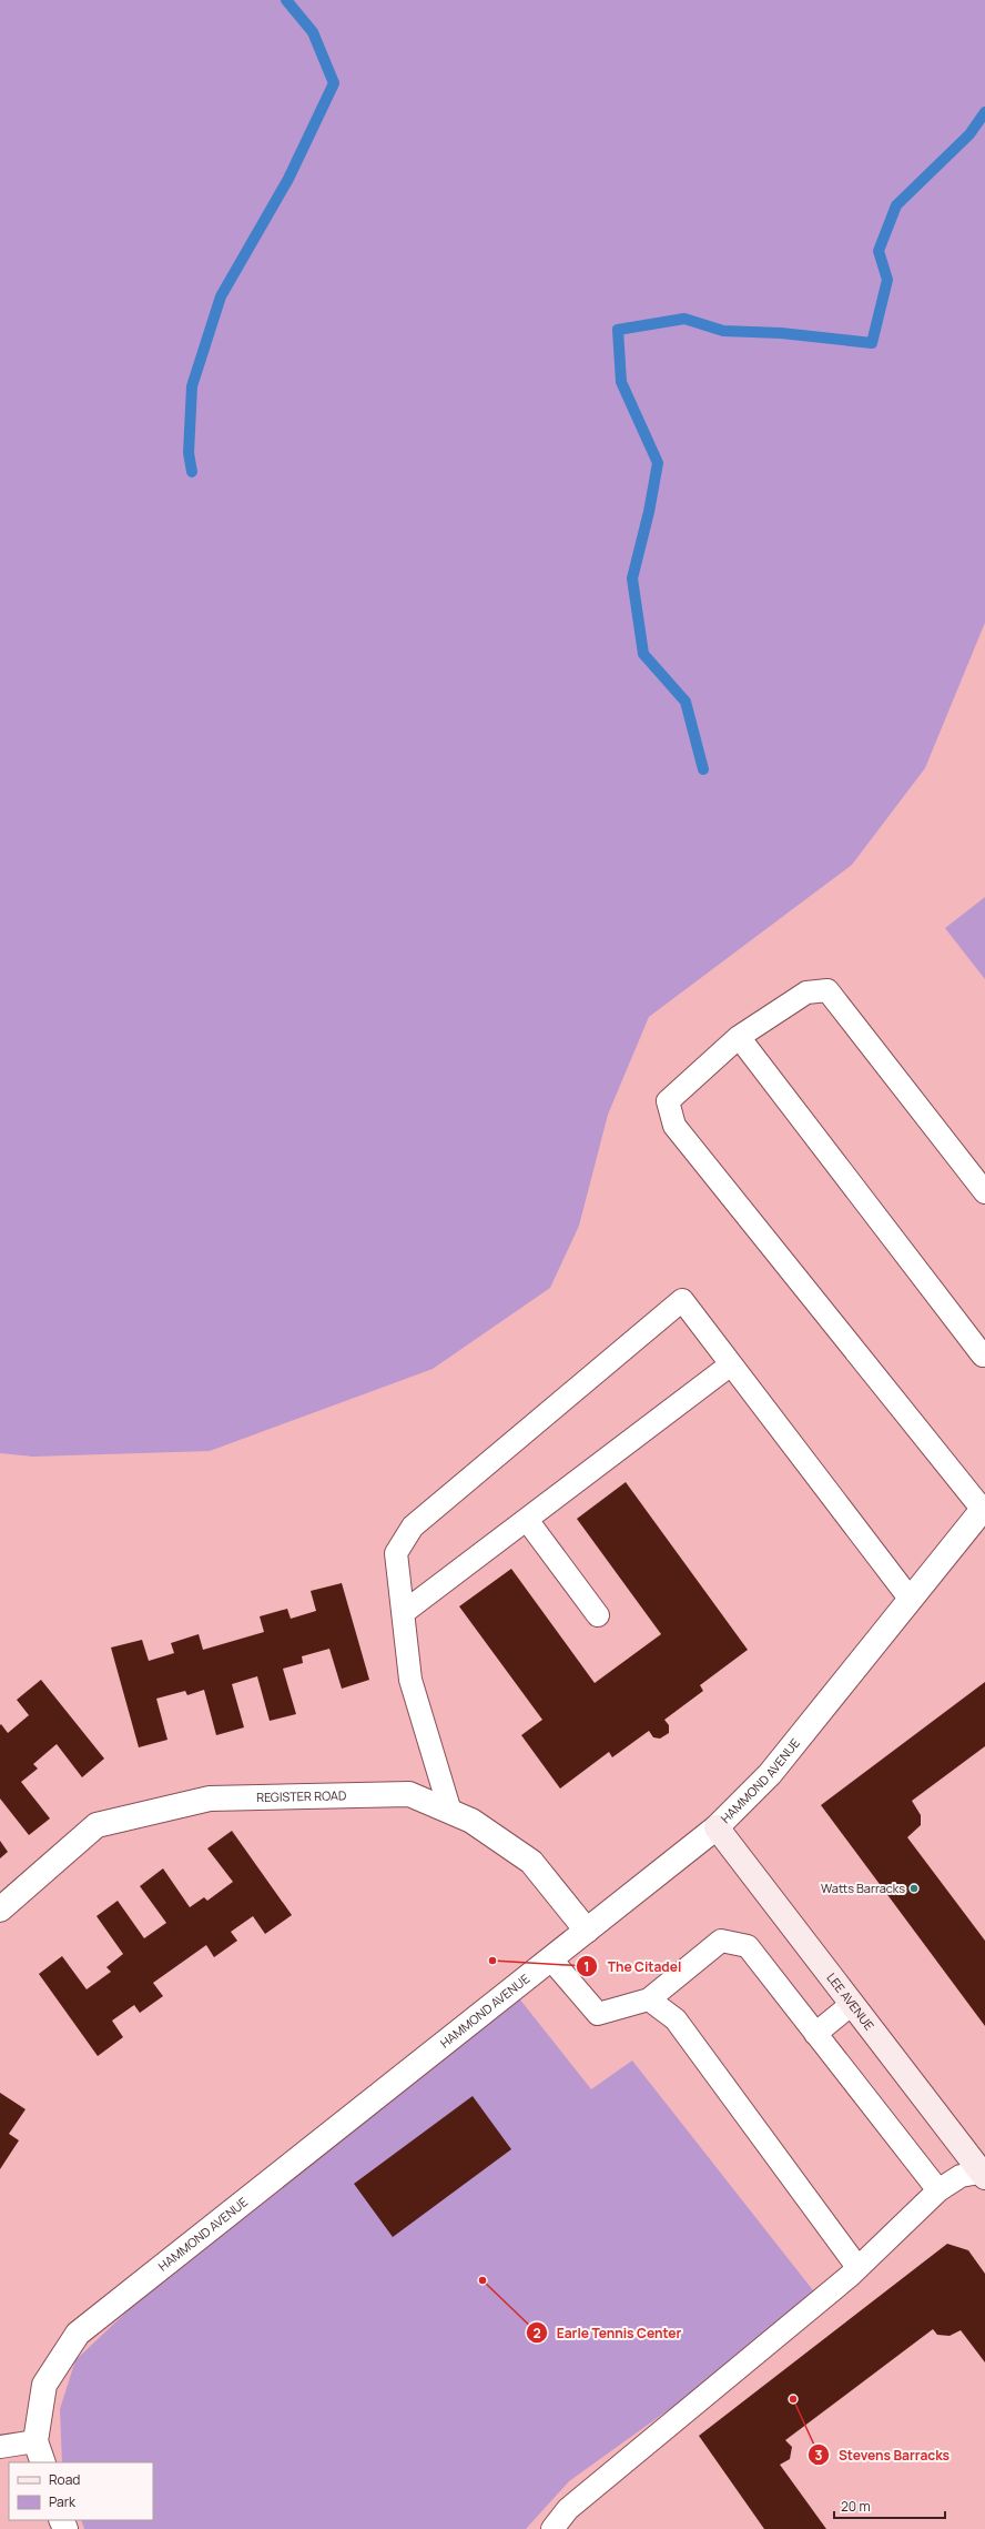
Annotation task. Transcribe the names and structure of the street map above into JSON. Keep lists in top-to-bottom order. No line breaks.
{"streets":{"street":["HAMMOND AVENUE","REGISTER ROAD","LEE AVENUE"]},"crossings":[["HAMMOND AVENUE","REGISTER ROAD"],["HAMMOND AVENUE","LEE AVENUE"]],"places":["Watts Barracks","The Citadel","Earle Tennis Center","Stevens Barracks"],"legend":["Road","Park"],"scale_bar":"20 m"}
